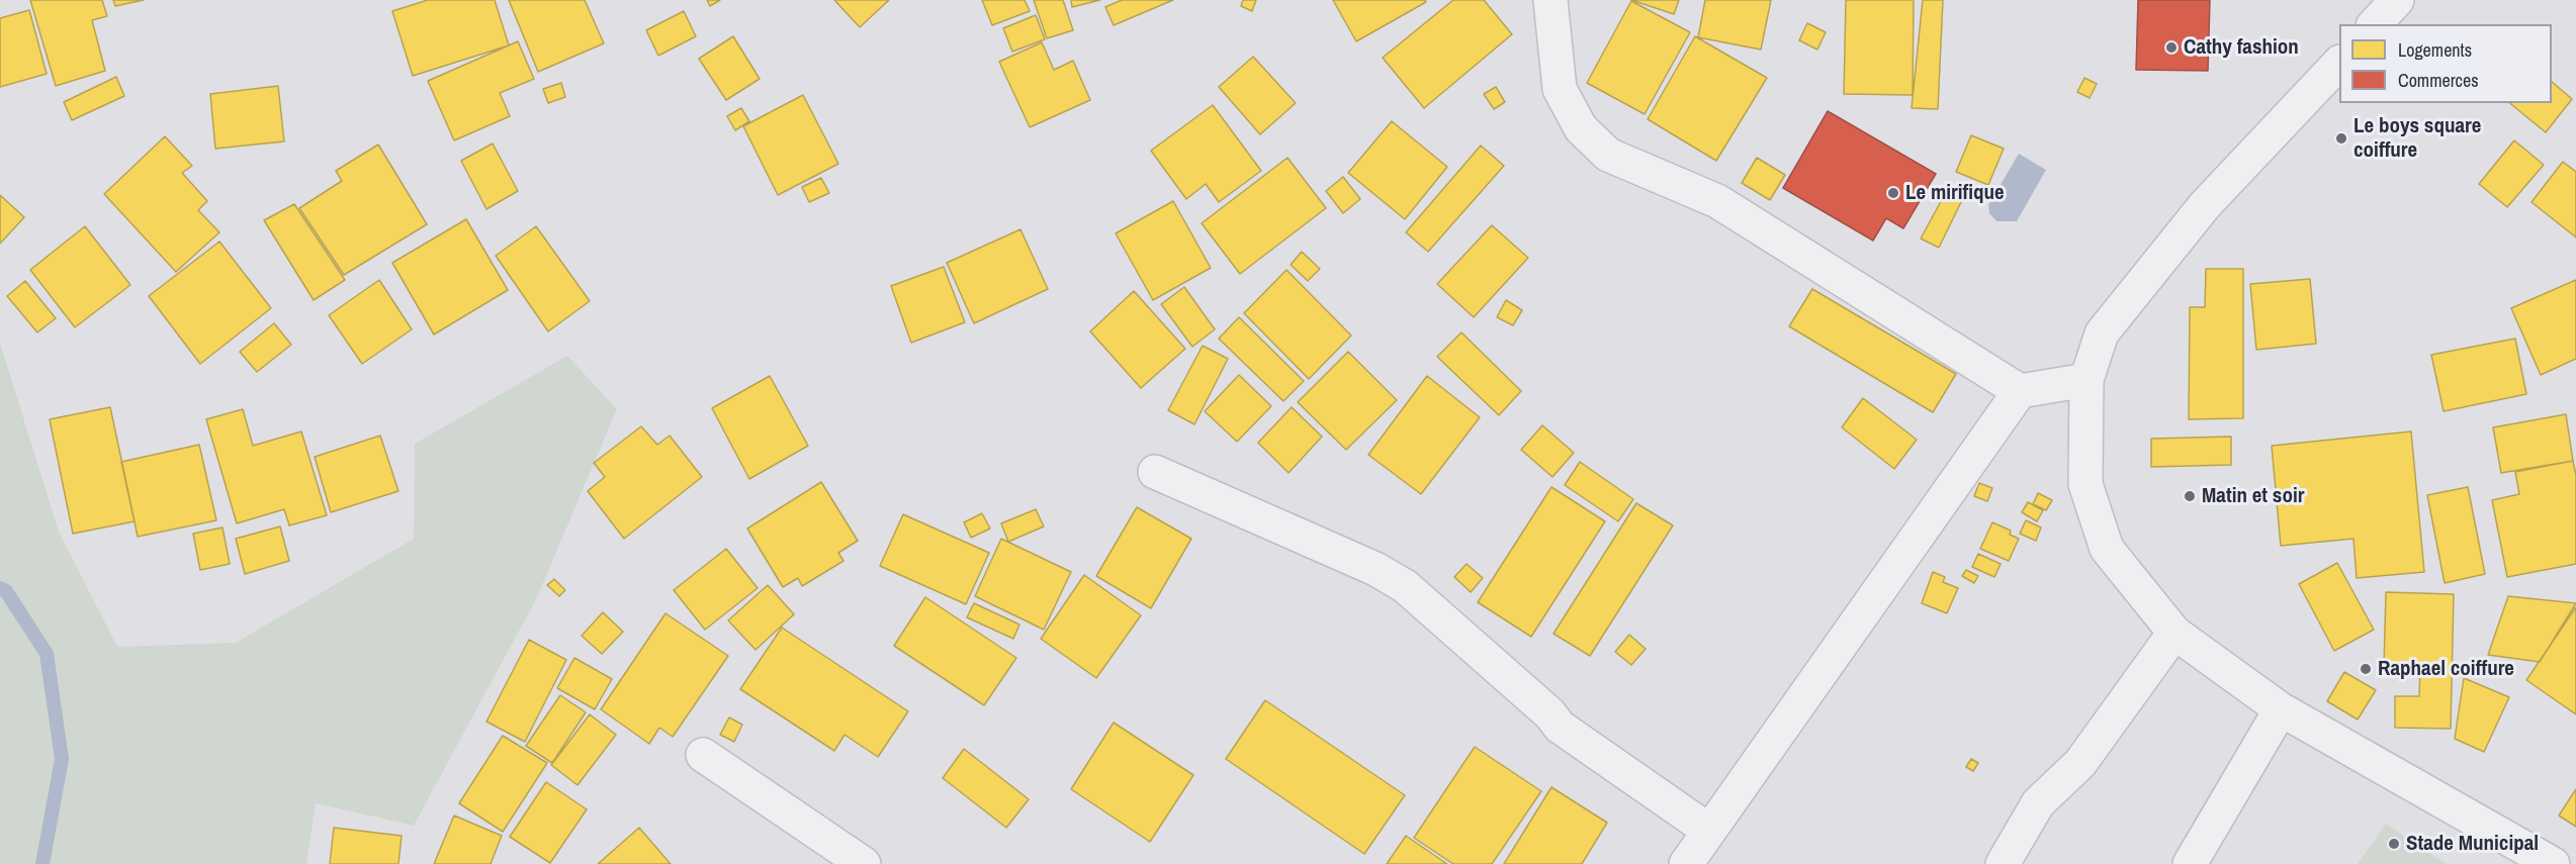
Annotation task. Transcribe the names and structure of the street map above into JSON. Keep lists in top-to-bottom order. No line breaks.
{"places":["Cathy fashion","Le boys square coiffure","Le mirifique","Matin et soir","Raphael coiffure","Stade Municipal"],"legend":["Logements","Commerces"]}
